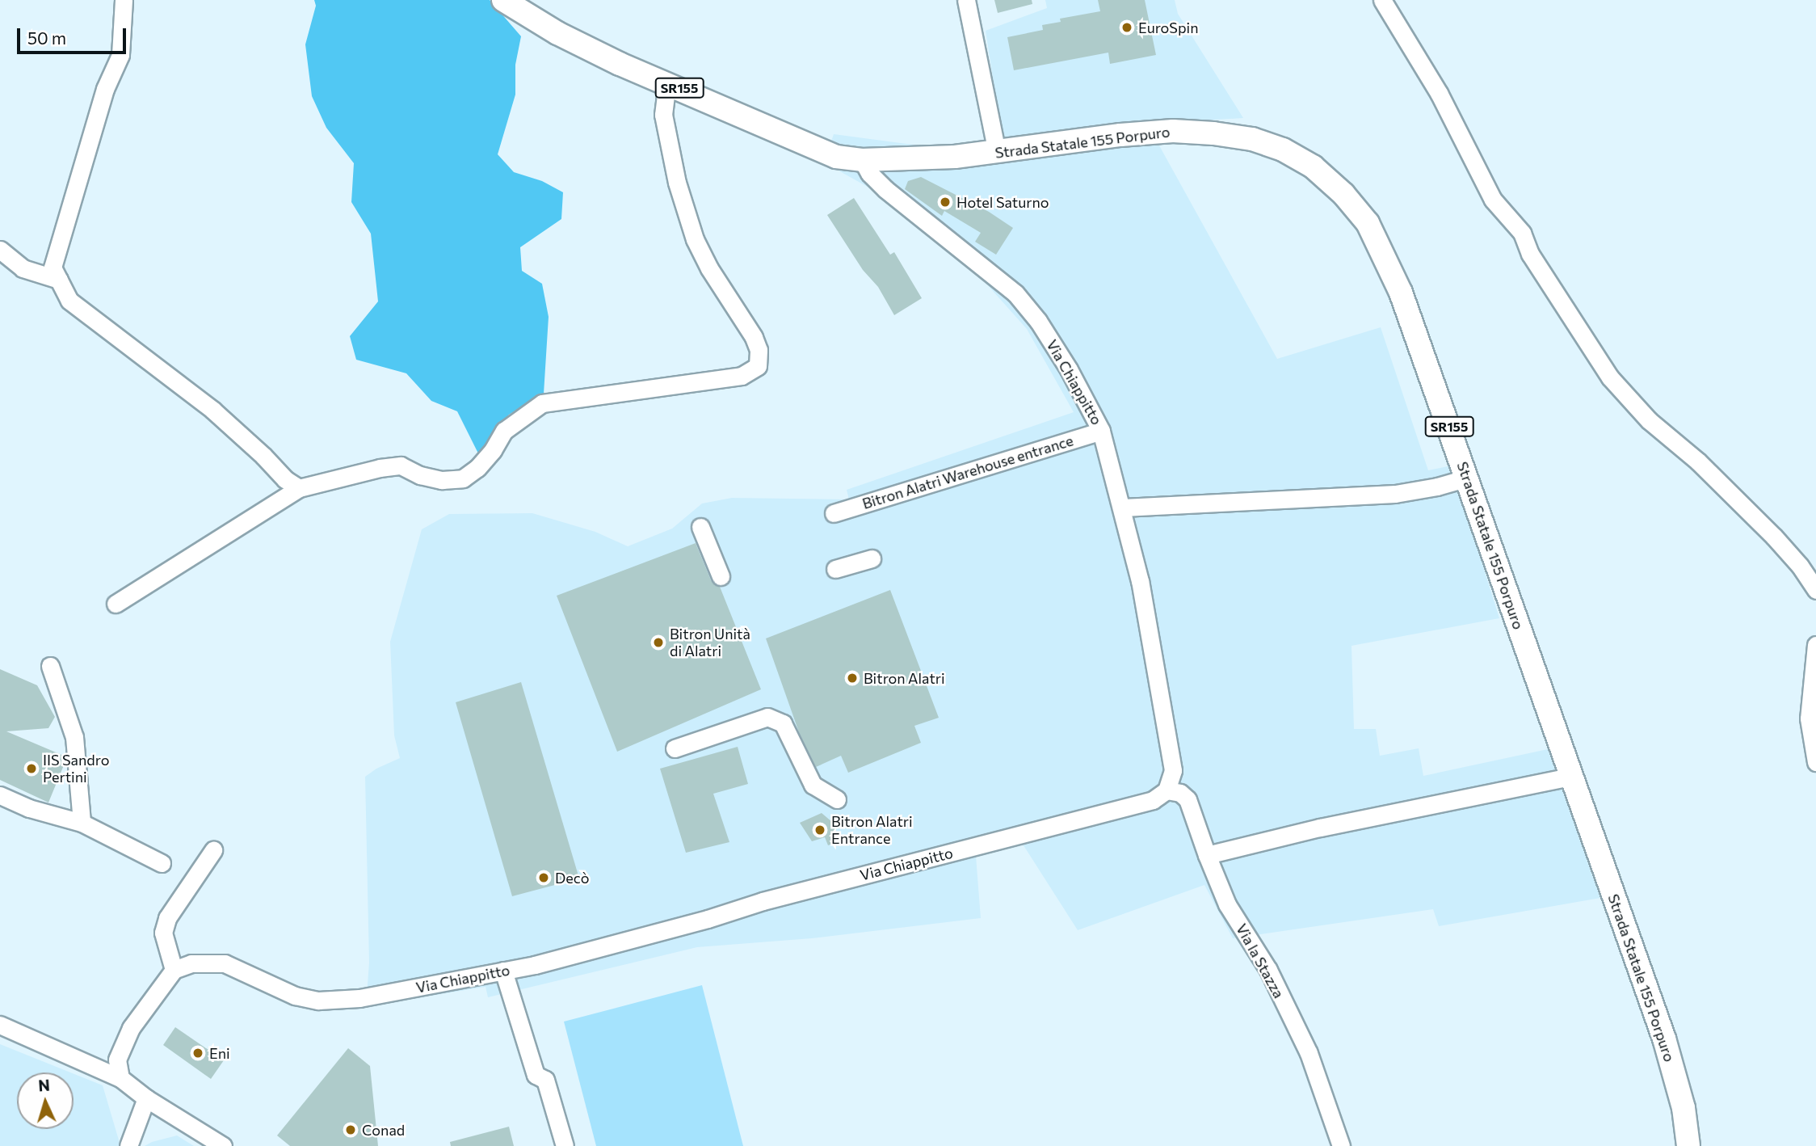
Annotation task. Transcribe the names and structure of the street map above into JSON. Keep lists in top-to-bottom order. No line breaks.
{"streets":{"main road":["SR155","Strada Statale 155 Porpuro"],"street":["Via Chiappitto","Bitron Alatri Warehouse entrance","Via la Stazza"]},"crossings":[["Strada Statale 155 Porpuro","Via Chiappitto"],["Via Chiappitto","Bitron Alatri Warehouse entrance"],["Via Chiappitto","Via la Stazza"]],"places":["EuroSpin","Hotel Saturno","Bitron Unità di Alatri","Bitron Alatri","IIS Sandro Pertini","Bitron Alatri Entrance","Decò","Eni","Conad"],"scale_bar":"50 m","north":"top"}
